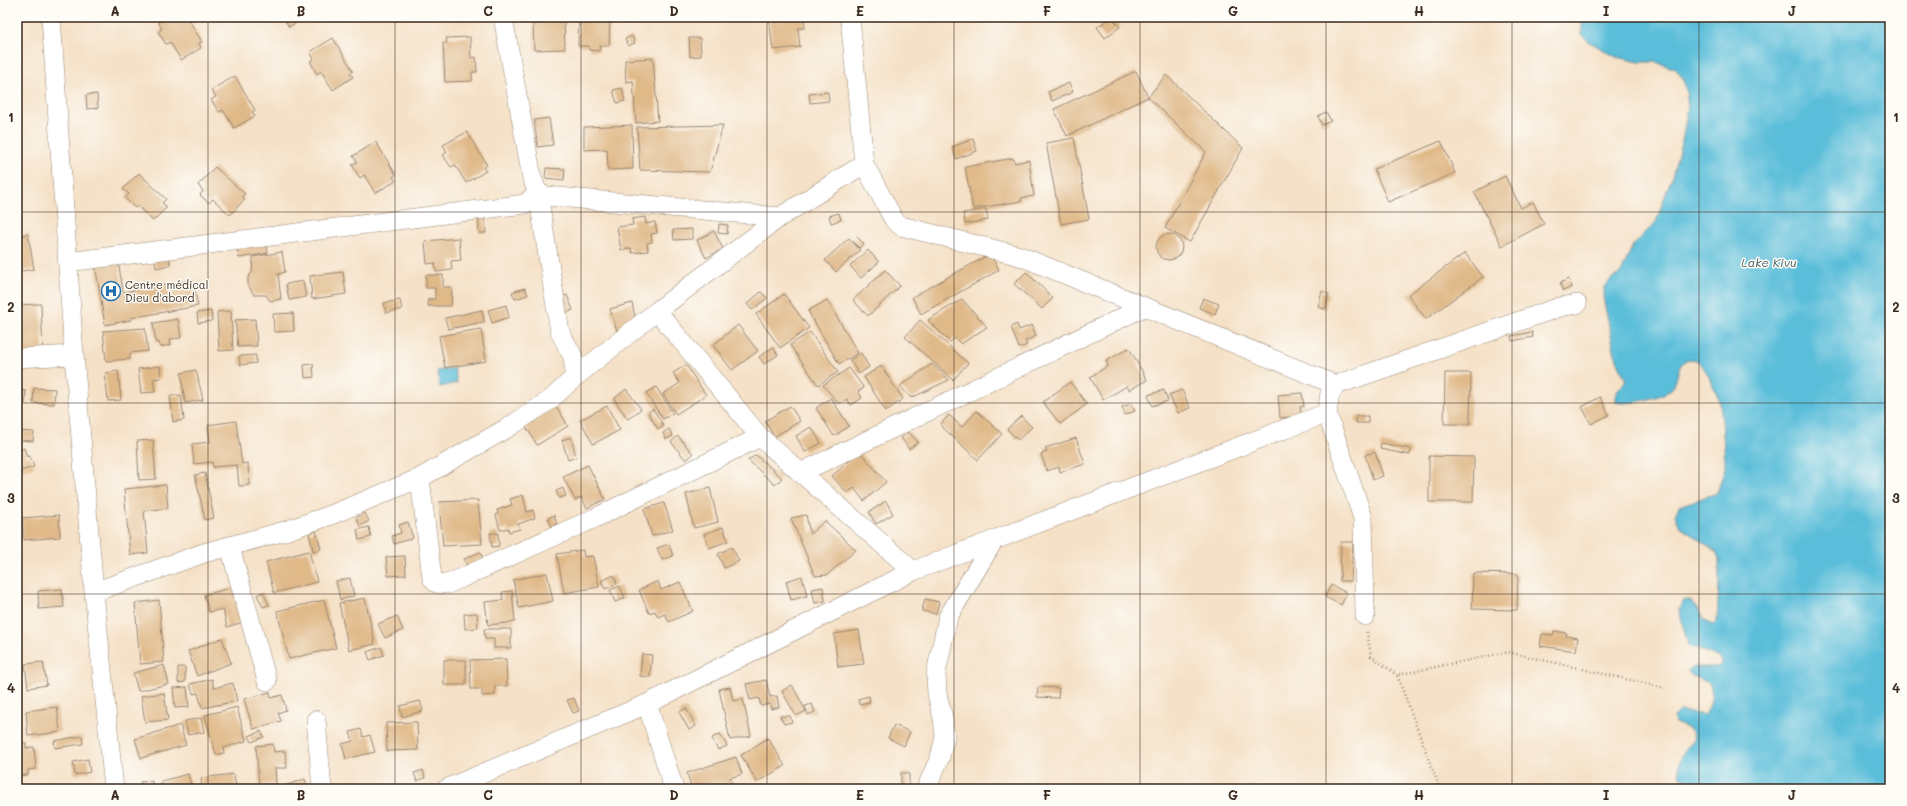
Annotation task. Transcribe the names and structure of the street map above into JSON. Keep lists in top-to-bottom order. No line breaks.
{"water":["Lake Kivu"],"places":{"hospital":["Centre médical Dieu d'abord"]},"grid":{"columns":["A","B","C","D","E","F","G","H","I","J"],"rows":["1","2","3","4"]}}
